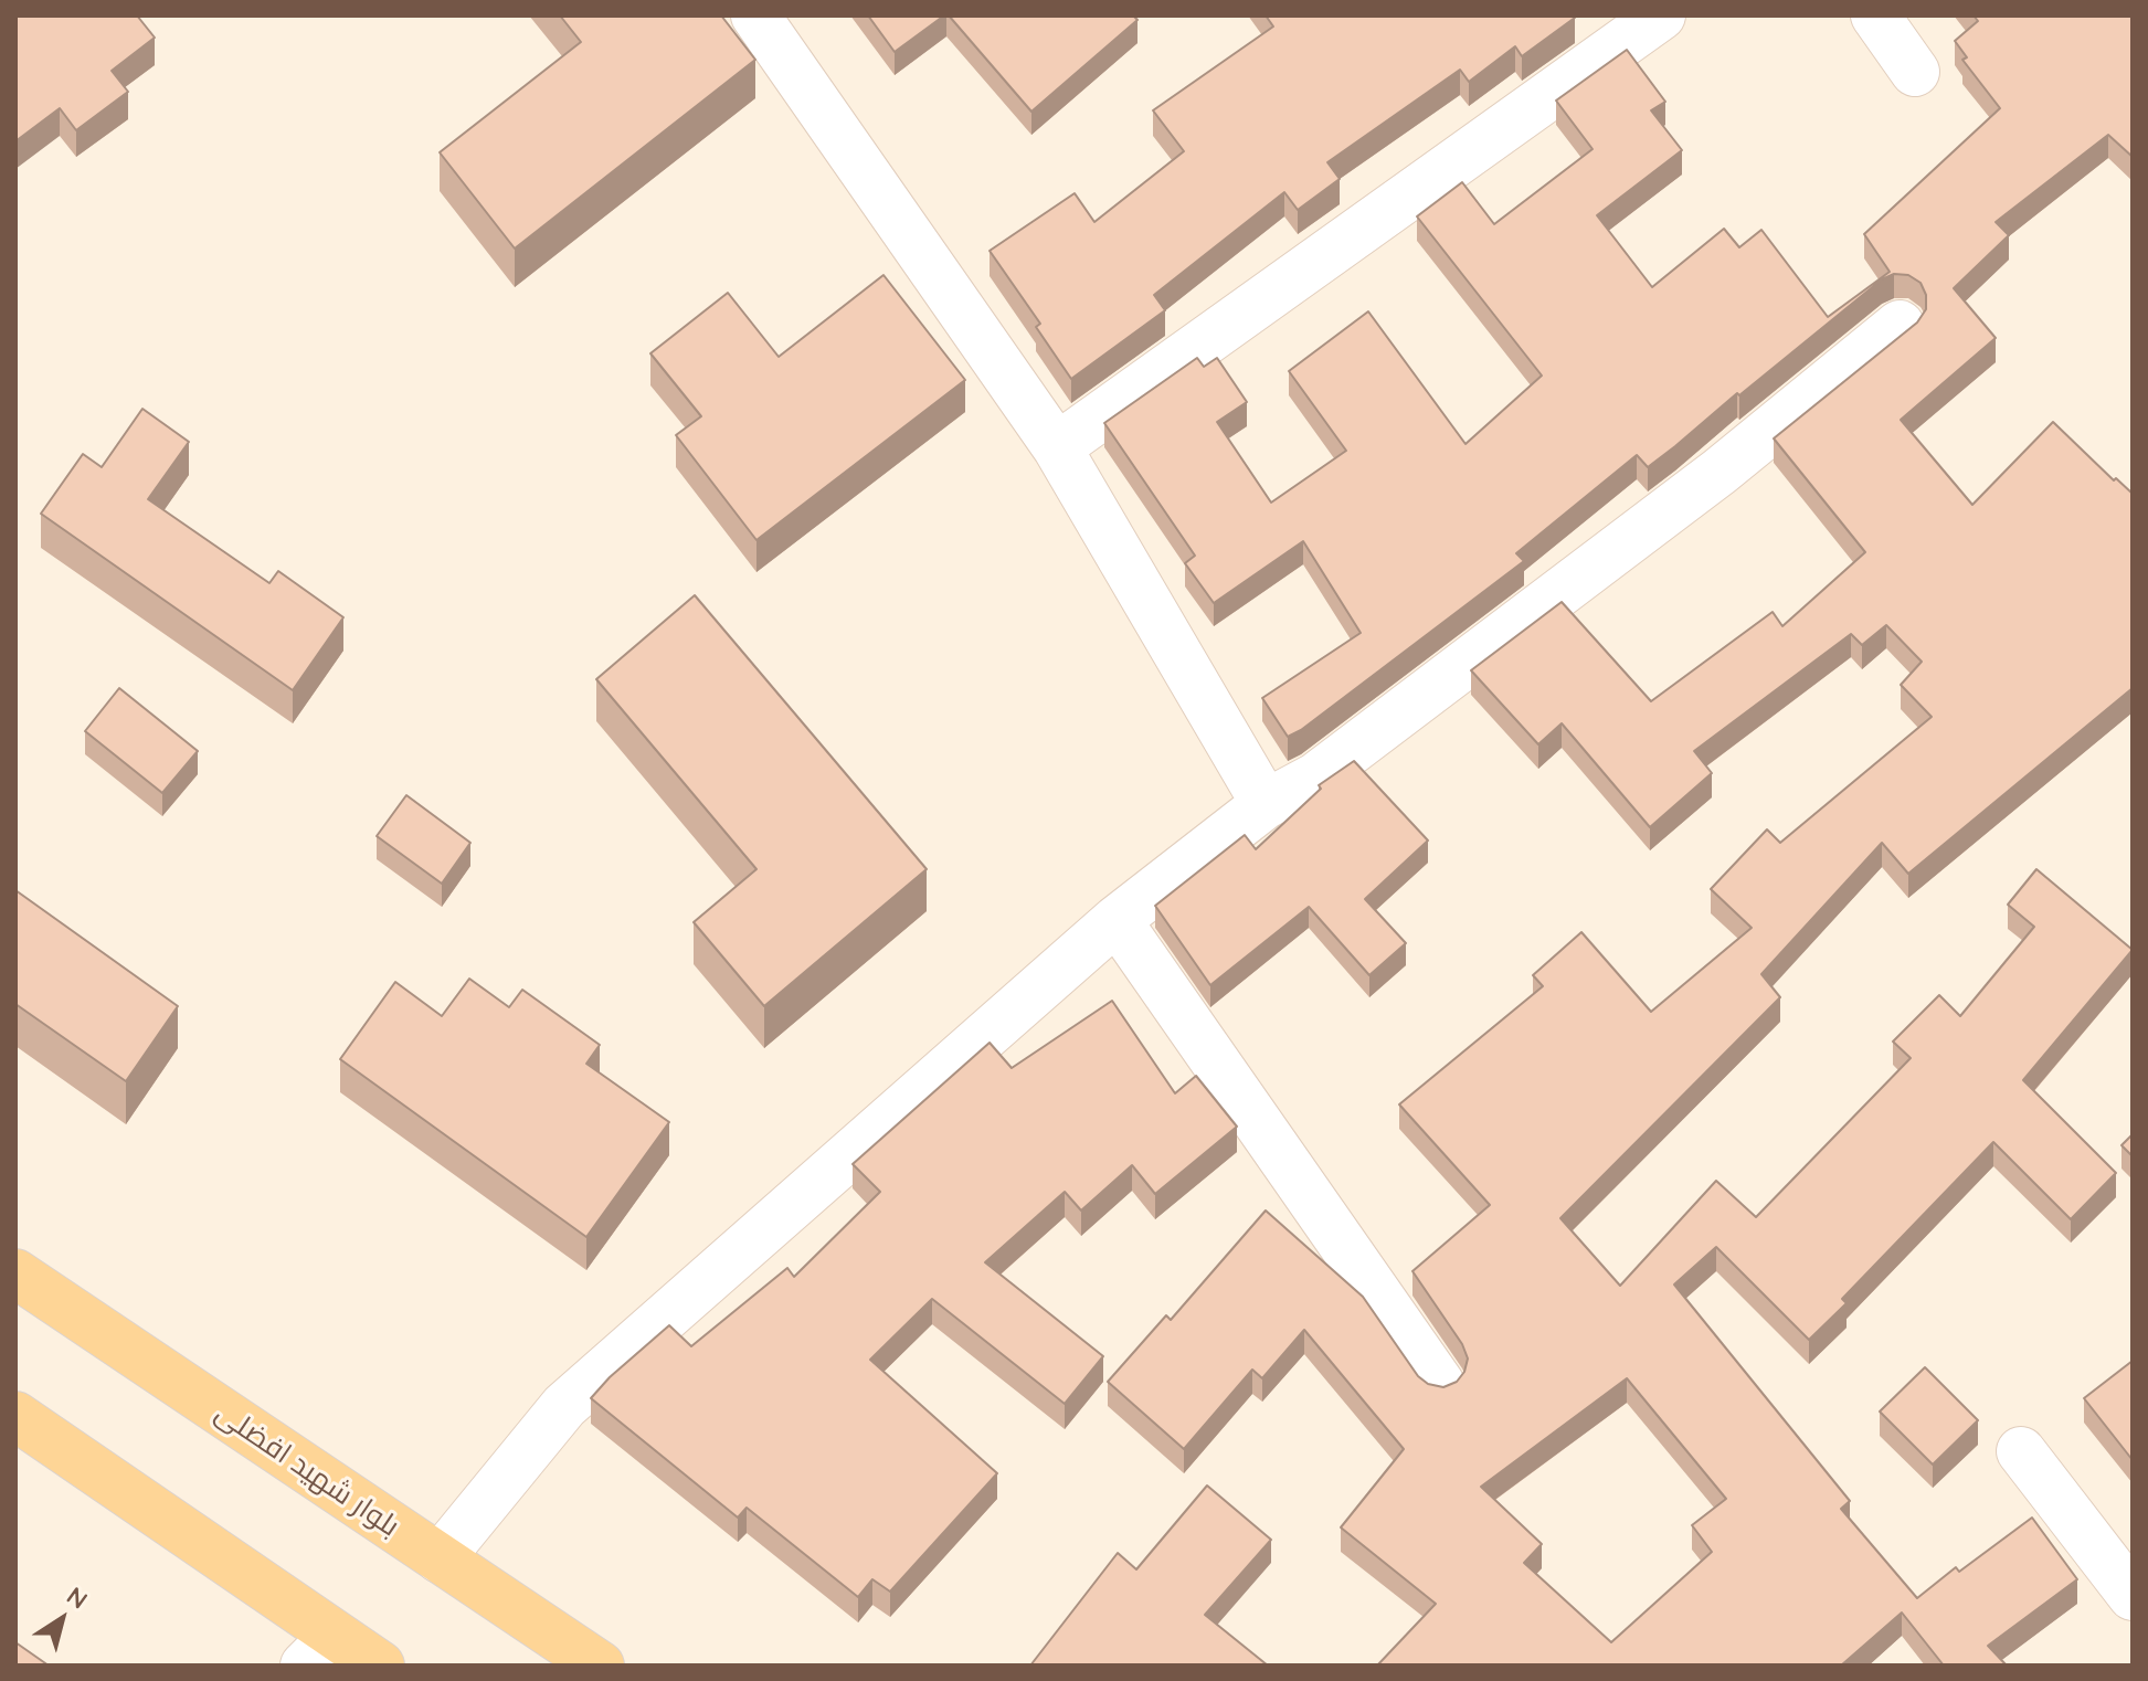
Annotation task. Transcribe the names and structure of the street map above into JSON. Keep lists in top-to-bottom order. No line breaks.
{"streets":{"main road":["بلوار شهید افضلی"]},"north":"top right"}
